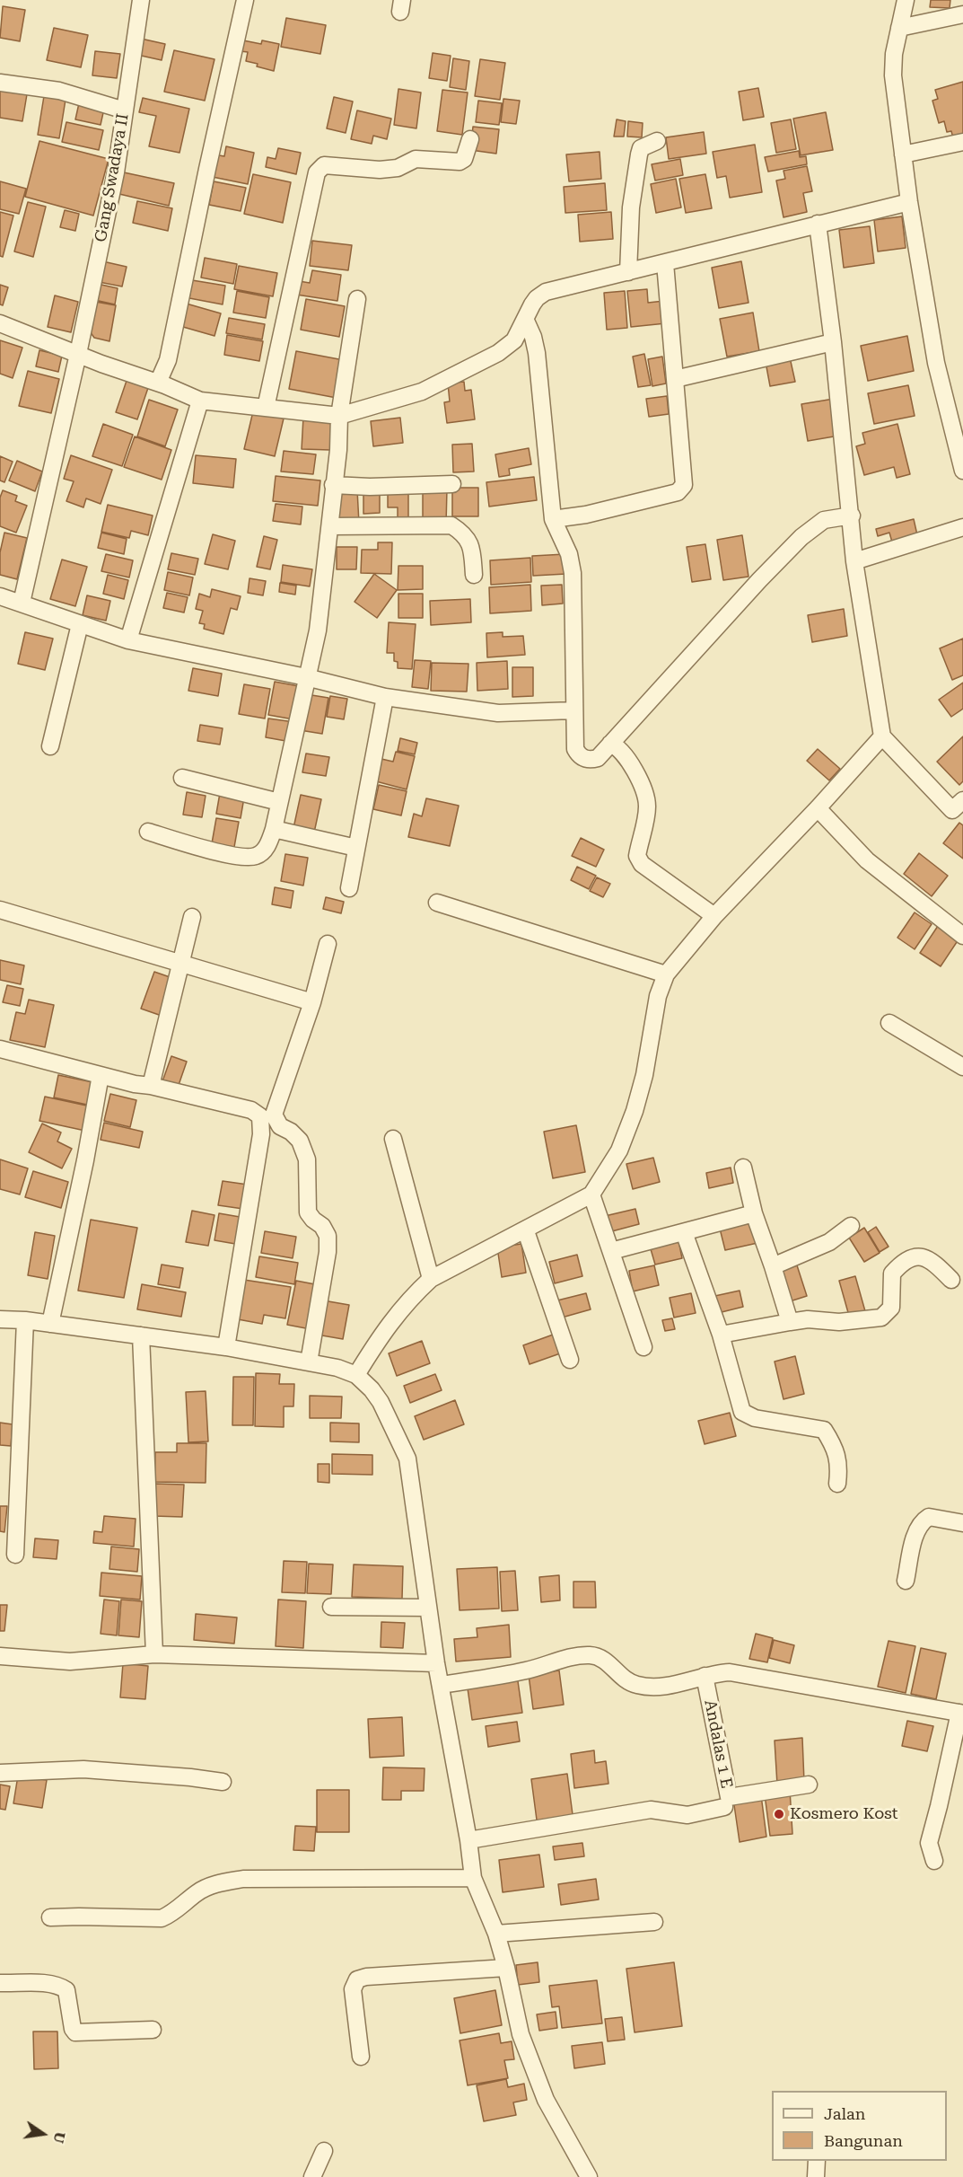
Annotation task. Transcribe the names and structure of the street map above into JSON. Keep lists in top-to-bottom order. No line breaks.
{"streets":{"street":["Gang Swadaya II","Andalas 1 E"]},"places":["Kosmero Kost"],"legend":["Jalan","Bangunan"],"north":"right"}
